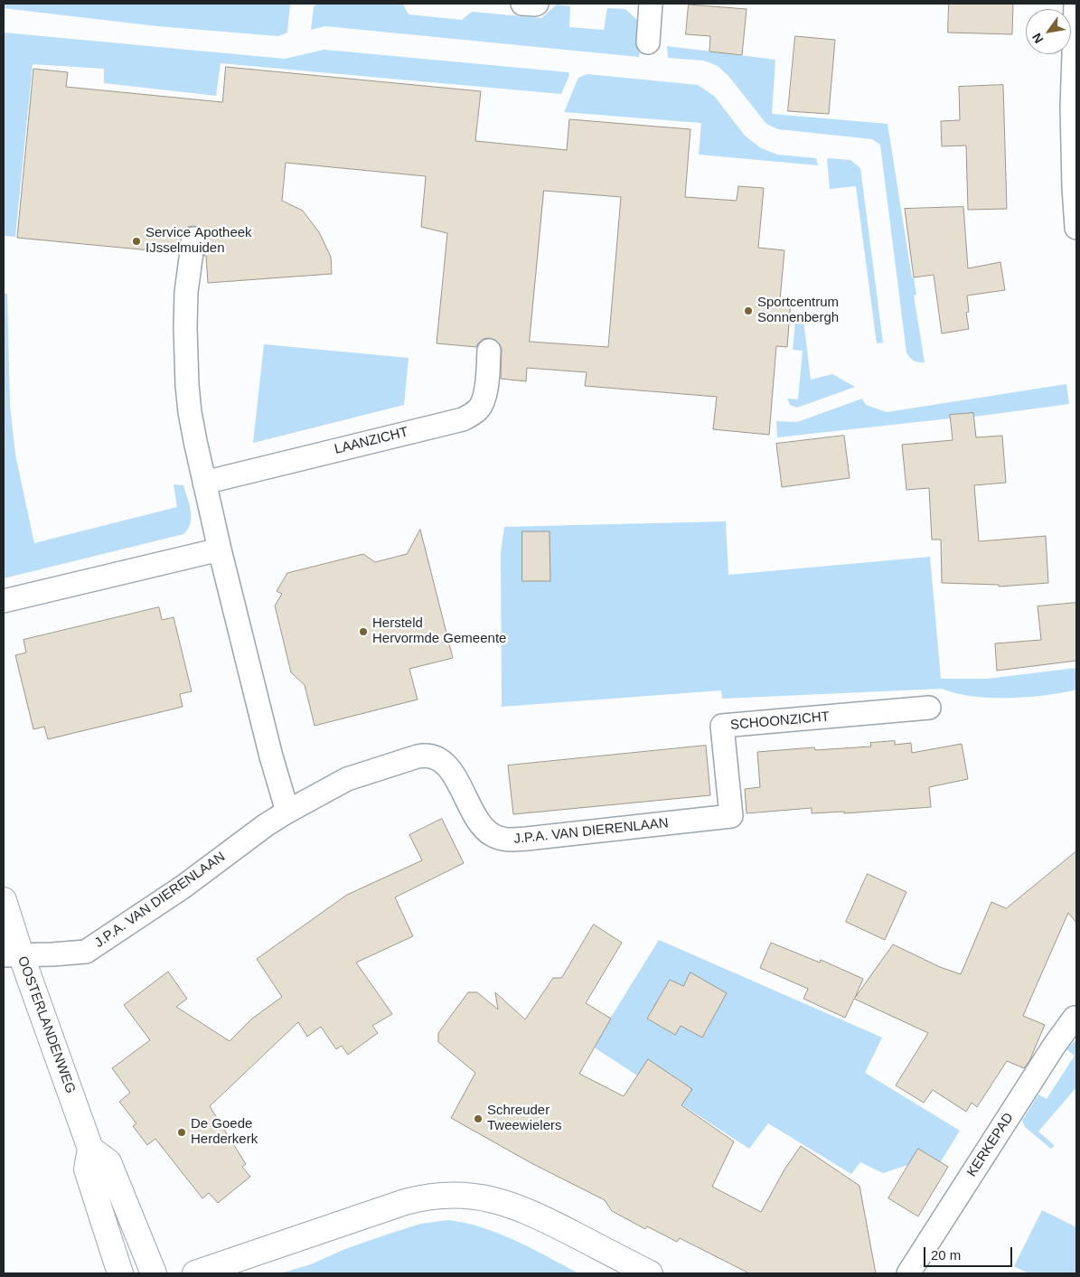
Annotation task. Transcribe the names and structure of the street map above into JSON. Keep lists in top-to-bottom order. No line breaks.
{"streets":{"street":["LAANZICHT","SCHOONZICHT","J.P.A. VAN DIERENLAAN","OOSTERLANDENWEG","KERKEPAD"]},"crossings":[["SCHOONZICHT","J.P.A. VAN DIERENLAAN"],["J.P.A. VAN DIERENLAAN","OOSTERLANDENWEG"]],"places":["Service Apotheek IJsselmuiden","Sportcentrum Sonnenbergh","Hersteld Hervormde Gemeente","Schreuder Tweewielers","De Goede Herderkerk"],"scale_bar":"20 m","north":"bottom left"}
